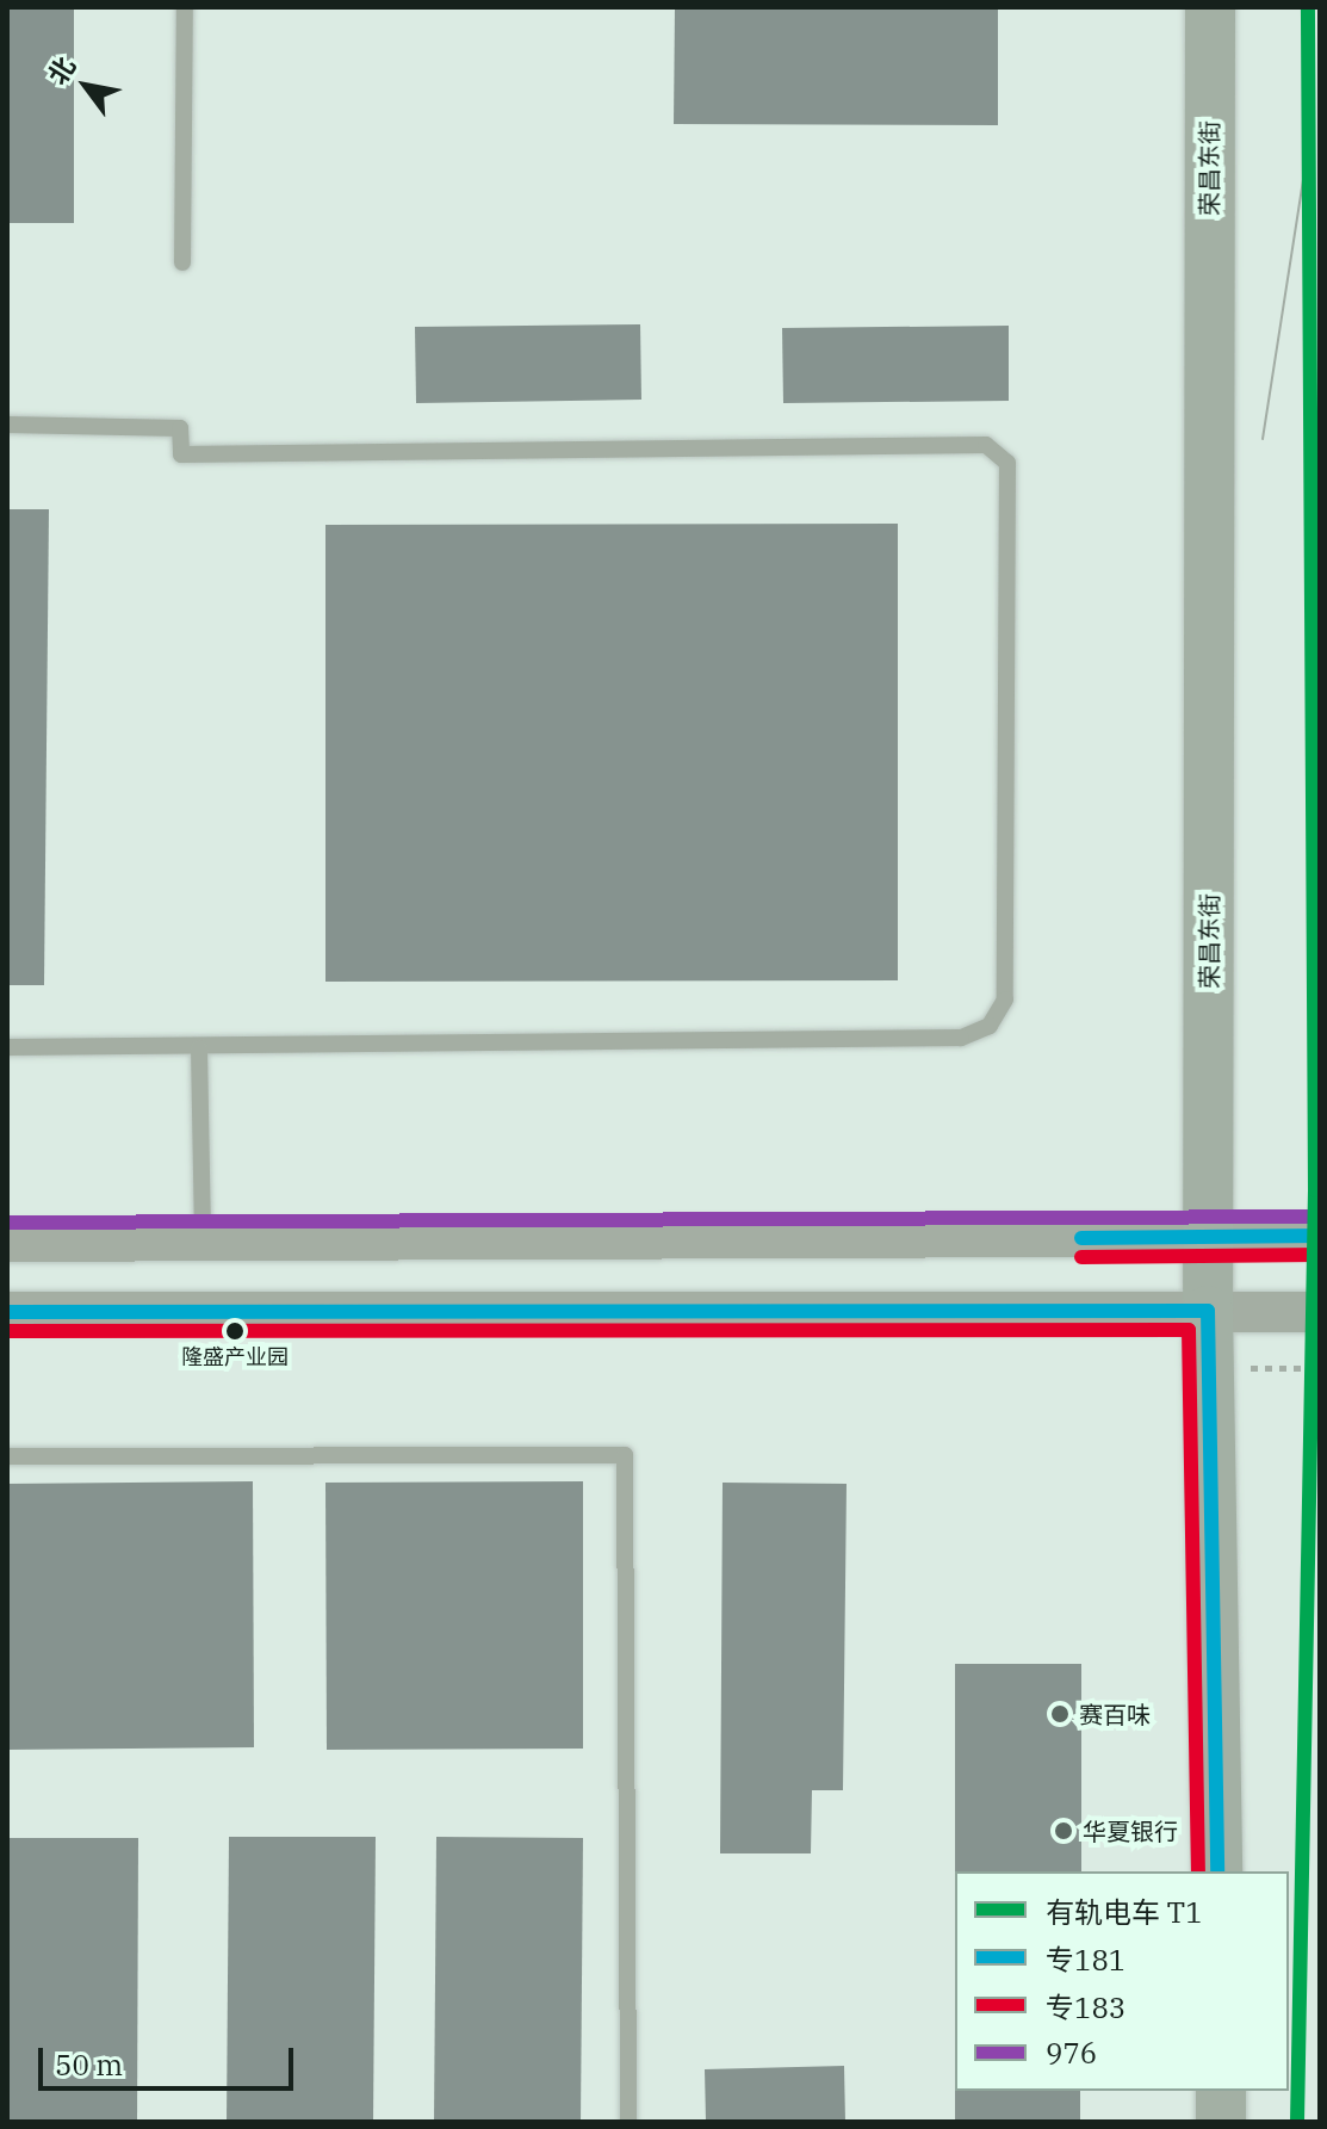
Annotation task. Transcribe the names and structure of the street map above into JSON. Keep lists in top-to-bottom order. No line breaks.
{"streets":{"main road":["荣昌东街"]},"places":["隆盛产业园","赛百味","华夏银行"],"lines":["tram line T1","transit line 976","transit line 专181","transit line 专183"],"legend":["有轨电车 T1","专181","专183","976"],"scale_bar":"50 m","north":"top left"}
